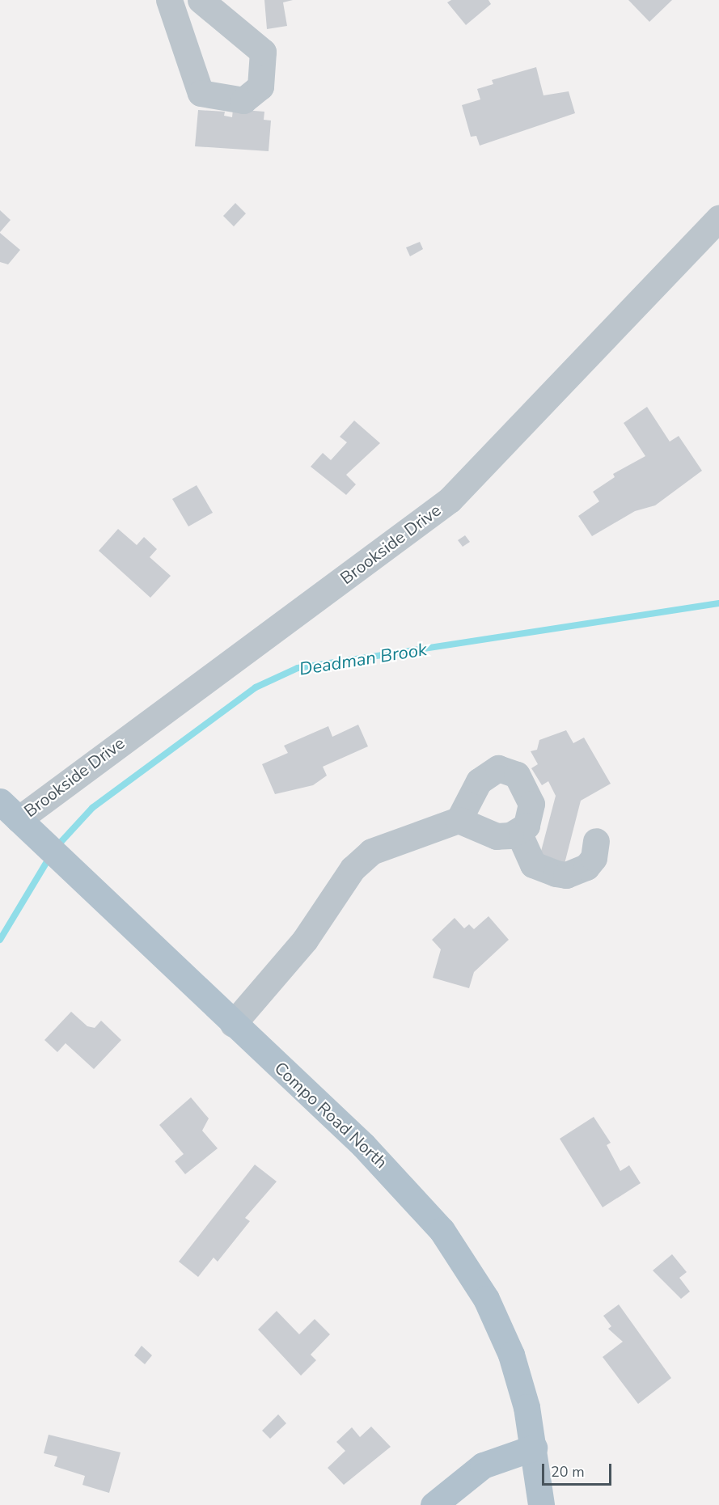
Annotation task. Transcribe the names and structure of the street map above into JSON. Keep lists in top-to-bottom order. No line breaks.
{"streets":{"main road":["Compo Road North"],"street":["Brookside Drive"]},"crossings":[["Brookside Drive","Compo Road North"]],"water":["Deadman Brook"],"scale_bar":"20 m"}
